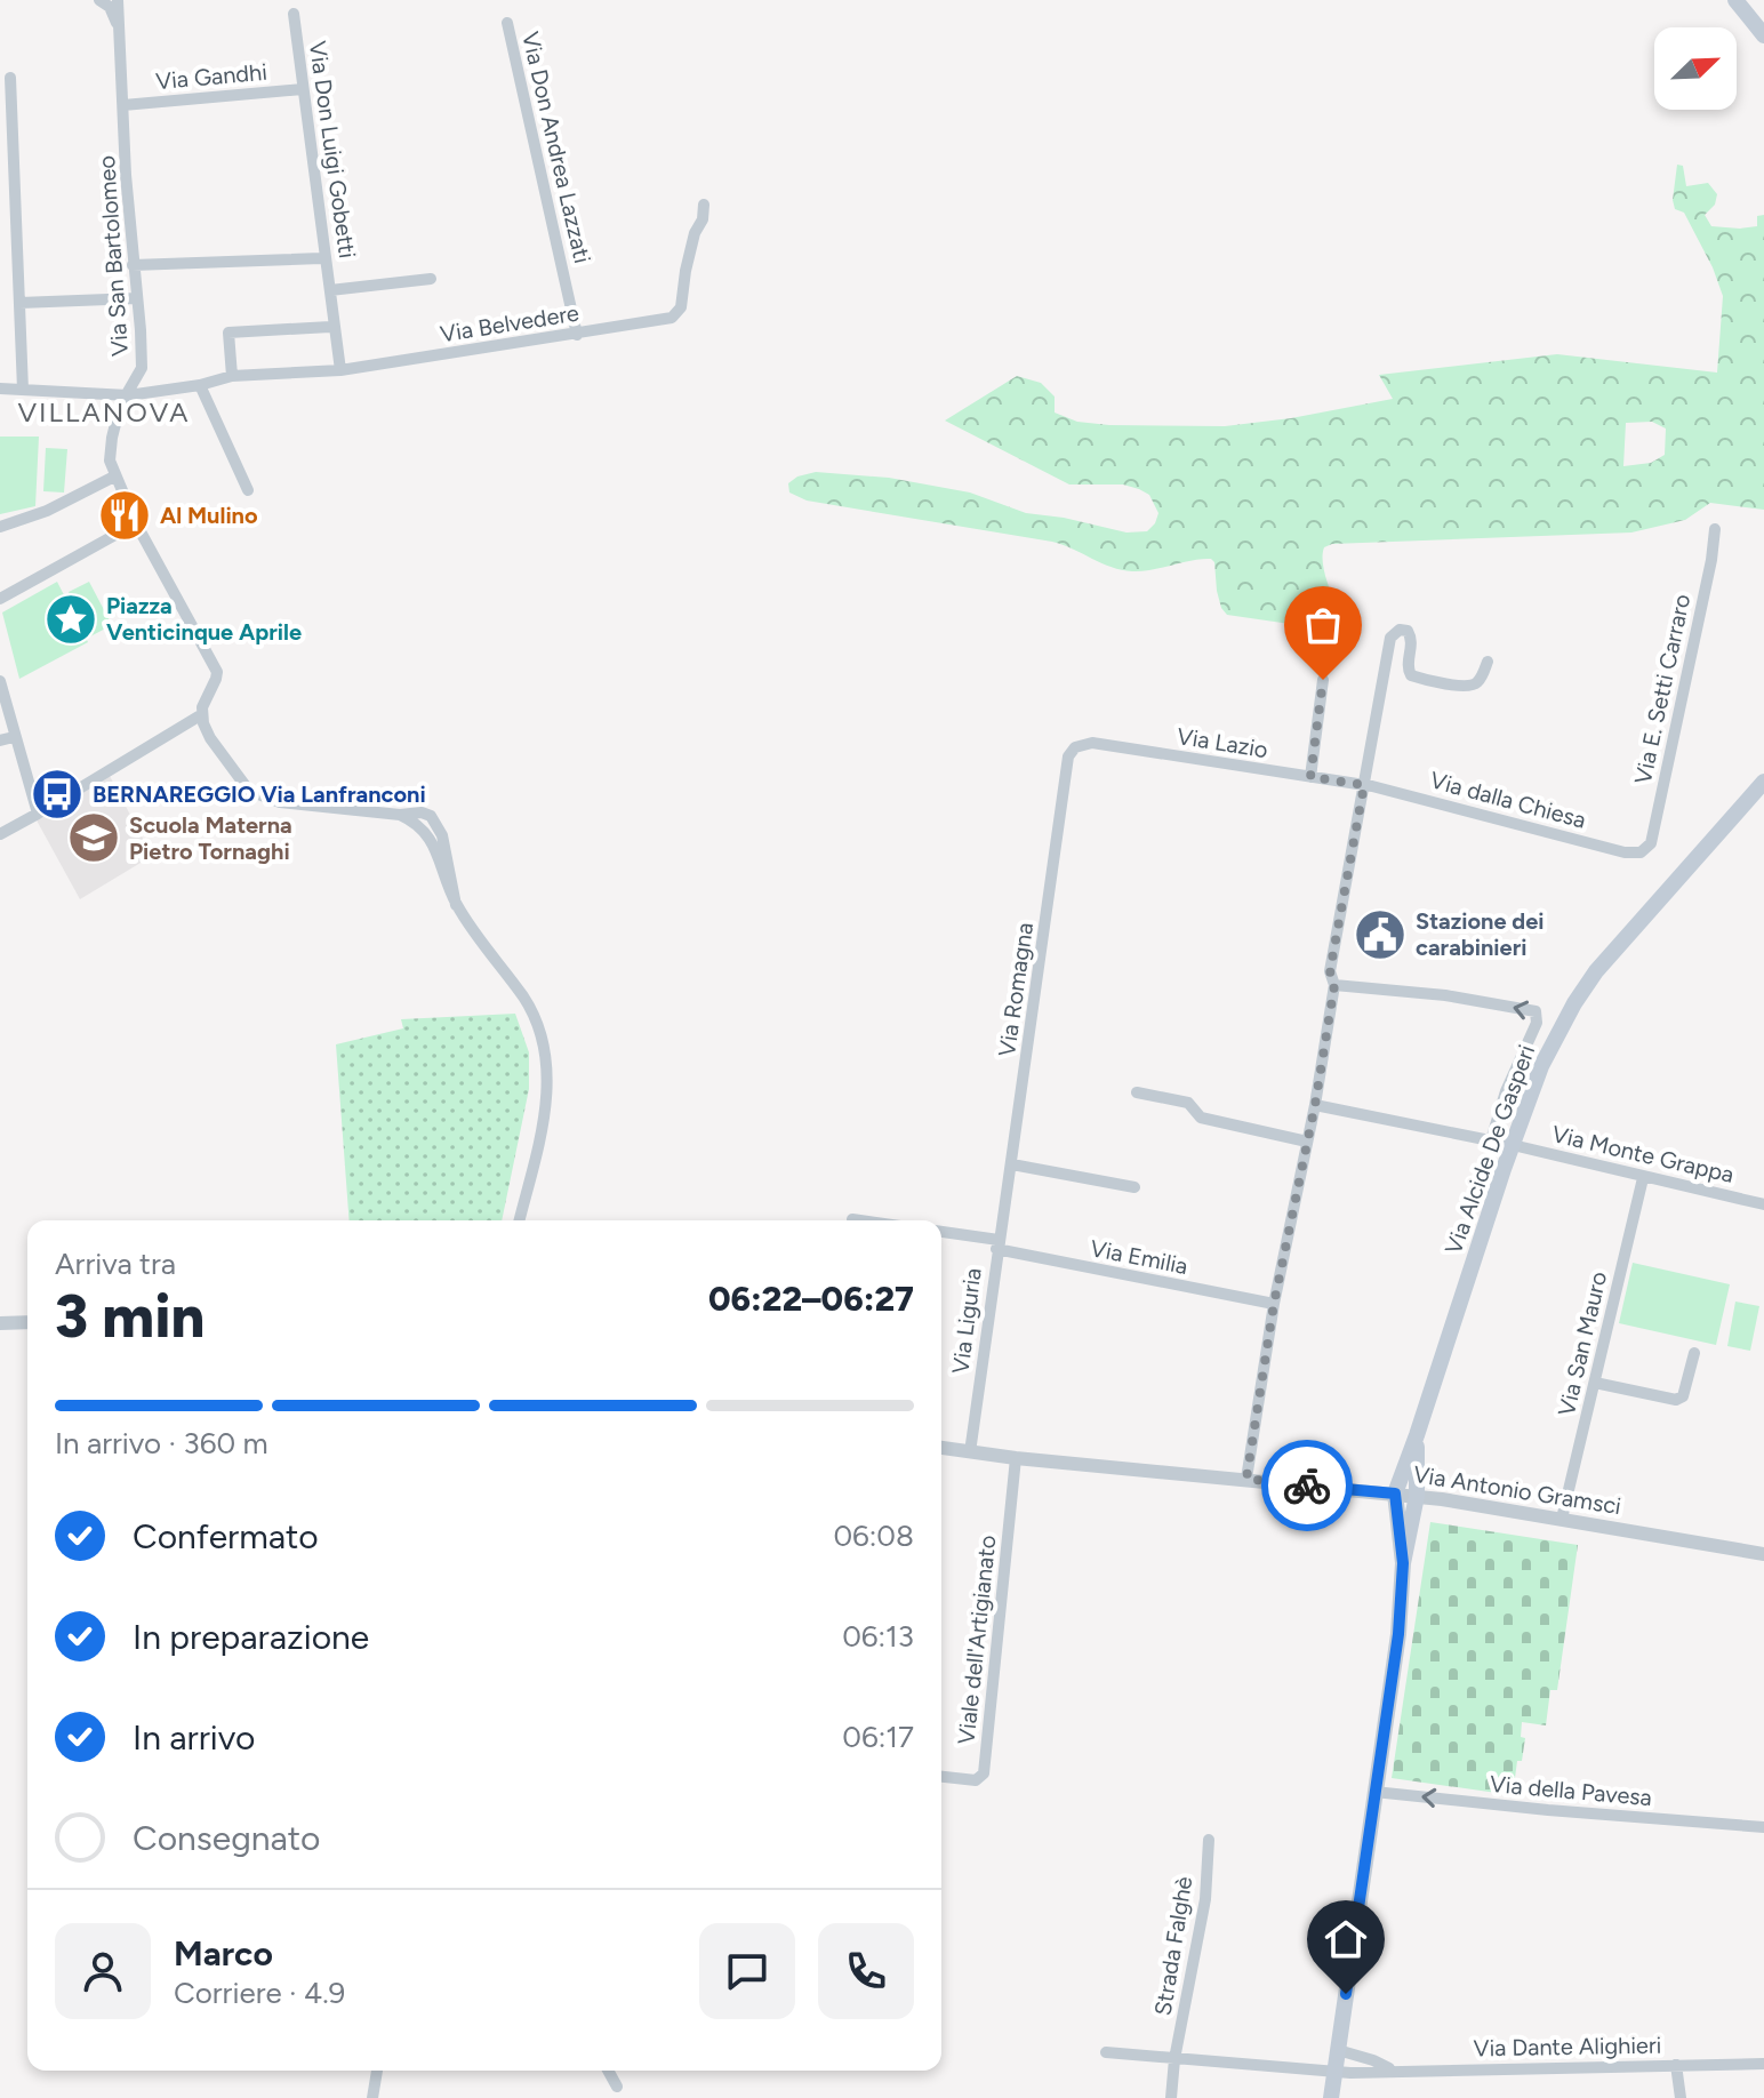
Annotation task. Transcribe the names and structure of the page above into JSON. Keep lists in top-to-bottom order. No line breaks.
{"streets":{"main road":["Via Alcide De Gasperi"],"street":["Via Gandhi","Via Don Andrea Lazzati","Via Don Luigi Gobetti","Via San Bartolomeo","Via Belvedere","Via E. Setti Carraro","Via Lazio","Via dalla Chiesa","Via Romagna","Via Monte Grappa","Via Emilia","Via Liguria","Via San Mauro","Via Antonio Gramsci","Viale dell'Artigianato","Via della Pavesa","Strada Falghè","Via Dante Alighieri"]},"crossings":[["Via Gandhi","Via Don Luigi Gobetti"],["Via Gandhi","Via San Bartolomeo"],["Via Don Andrea Lazzati","Via Belvedere"],["Via Don Luigi Gobetti","Via Belvedere"],["Via San Bartolomeo","Via Belvedere"],["Via E. Setti Carraro","Via dalla Chiesa"],["Via Lazio","Via dalla Chiesa"],["Via Lazio","Via Romagna"],["Via Romagna","Via Emilia"],["Via Romagna","Via Liguria"],["Via Alcide De Gasperi","Via Monte Grappa"],["Via Alcide De Gasperi","Via Antonio Gramsci"],["Via Monte Grappa","Via San Mauro"],["Via Emilia","Via Liguria"],["Via Liguria","Via Antonio Gramsci"],["Via San Mauro","Via Antonio Gramsci"],["Via Antonio Gramsci","Viale dell'Artigianato"]],"one_way":["Via della Pavesa"],"districts":["VILLANOVA"],"places":{"restaurant":["Al Mulino"],"place":["Piazza Venticinque Aprile"],"bus stop":["BERNAREGGIO Via Lanfranconi"],"school or university":["Scuola Materna Pietro Tornaghi"],"public building":["Stazione dei carabinieri"]},"north":"top right","page":{"heading":["3 min","Arriva tra","06:22–06:27"],"panel":["Marco","Corriere · 4.9"],"bar":"In arrivo · 360 m","list":[["Confermato","06:08"],["In preparazione","06:13"],["In arrivo","06:17"],"Consegnato"]}}
